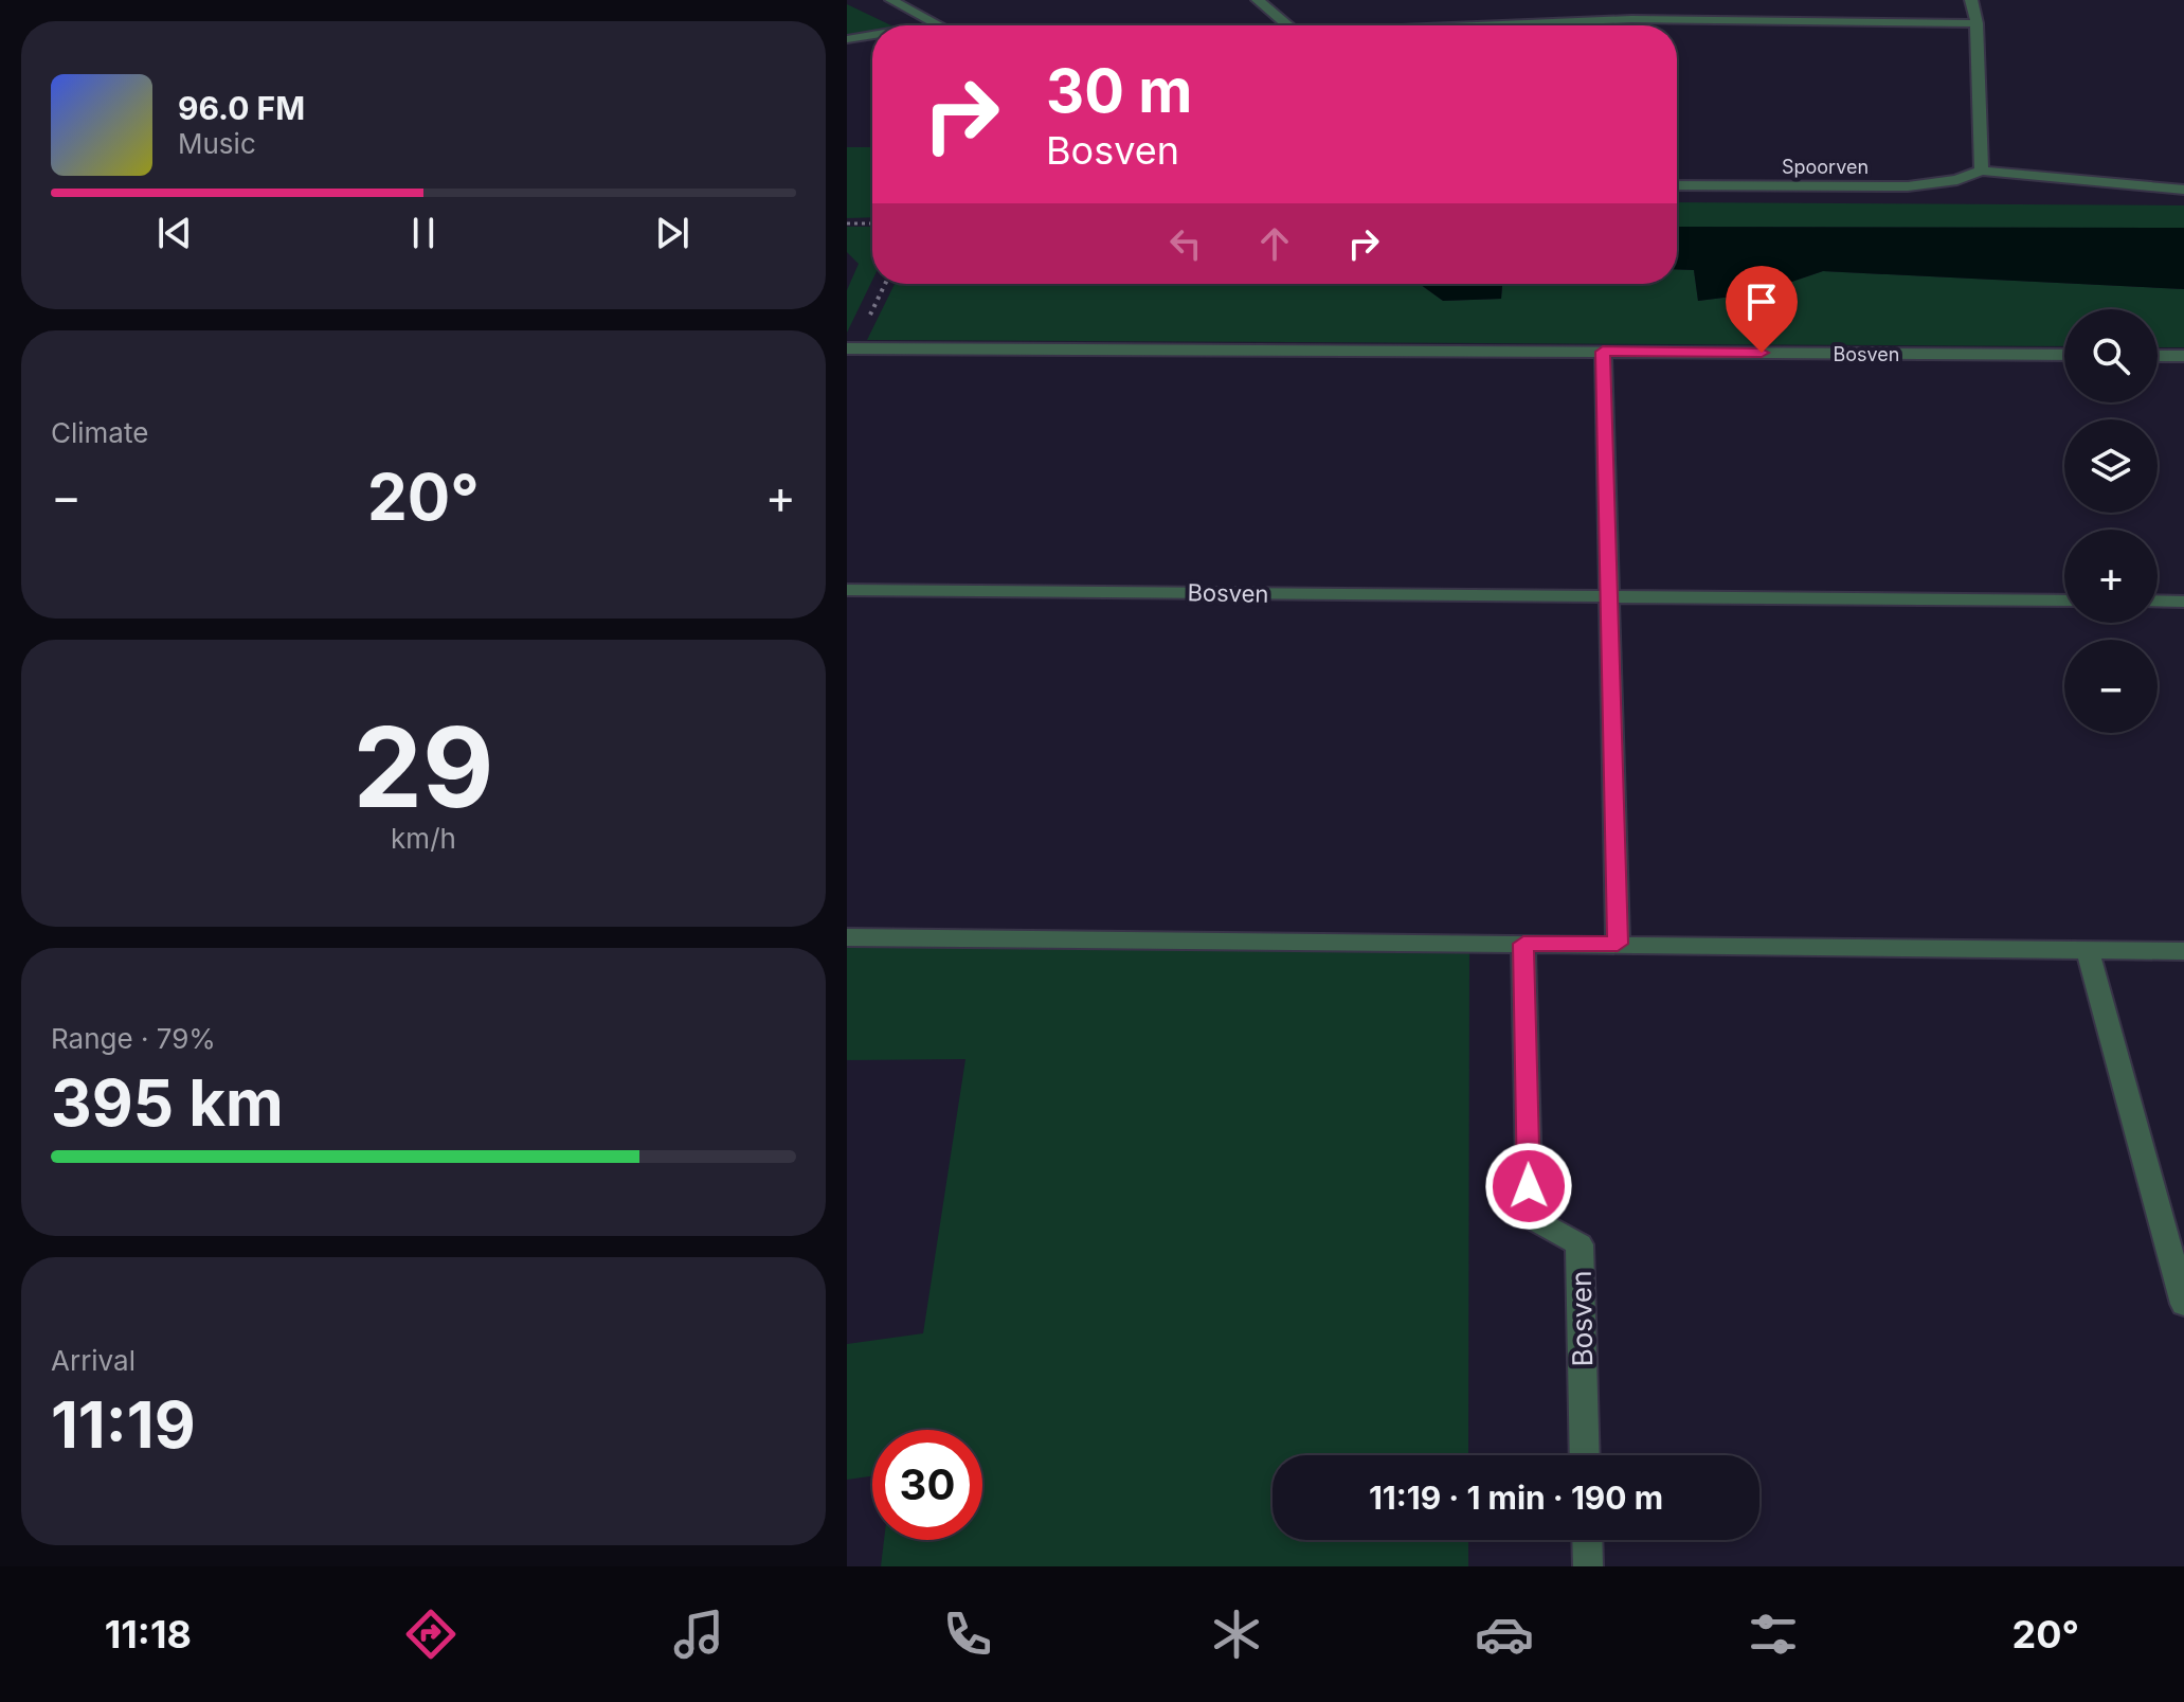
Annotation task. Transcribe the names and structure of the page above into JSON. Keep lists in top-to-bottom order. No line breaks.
{"streets":{"street":["Spoorven","Bosven"]},"page":{"turn":["30 m","Bosven"],"song":["96.0 FM","Music"],"map_buttons":["+","−"],"tile":["Climate",["29","km/h"],["Range · 79%","395 km"],["Arrival","11:19"]],"heat":["−","20°","+"],"limit":"30","trip":"11:19 · 1 min · 190 m","tabs":["11:18","20°"]}}
